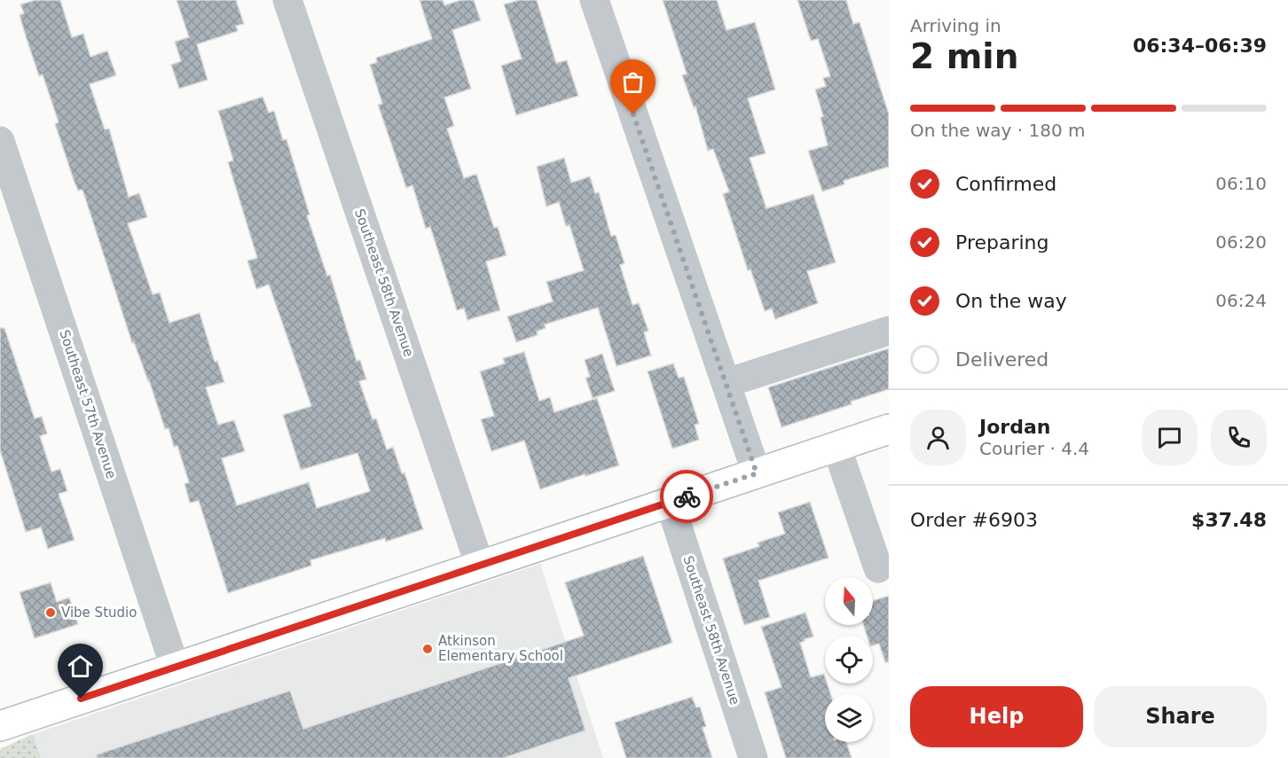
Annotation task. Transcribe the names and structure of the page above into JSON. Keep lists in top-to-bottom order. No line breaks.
{"streets":{"street":["Southeast 58th Avenue","Southeast 57th Avenue"]},"places":["Vibe Studio","Atkinson Elementary School"],"north":"top","page":{"heading":["2 min","Arriving in","06:34–06:39"],"panel":["Jordan","Courier · 4.4","Order #6903","$37.48"],"bar":"On the way · 180 m","list":[["Confirmed","06:10"],["Preparing","06:20"],["On the way","06:24"],"Delivered"],"buttons":["Help","Share"]}}
